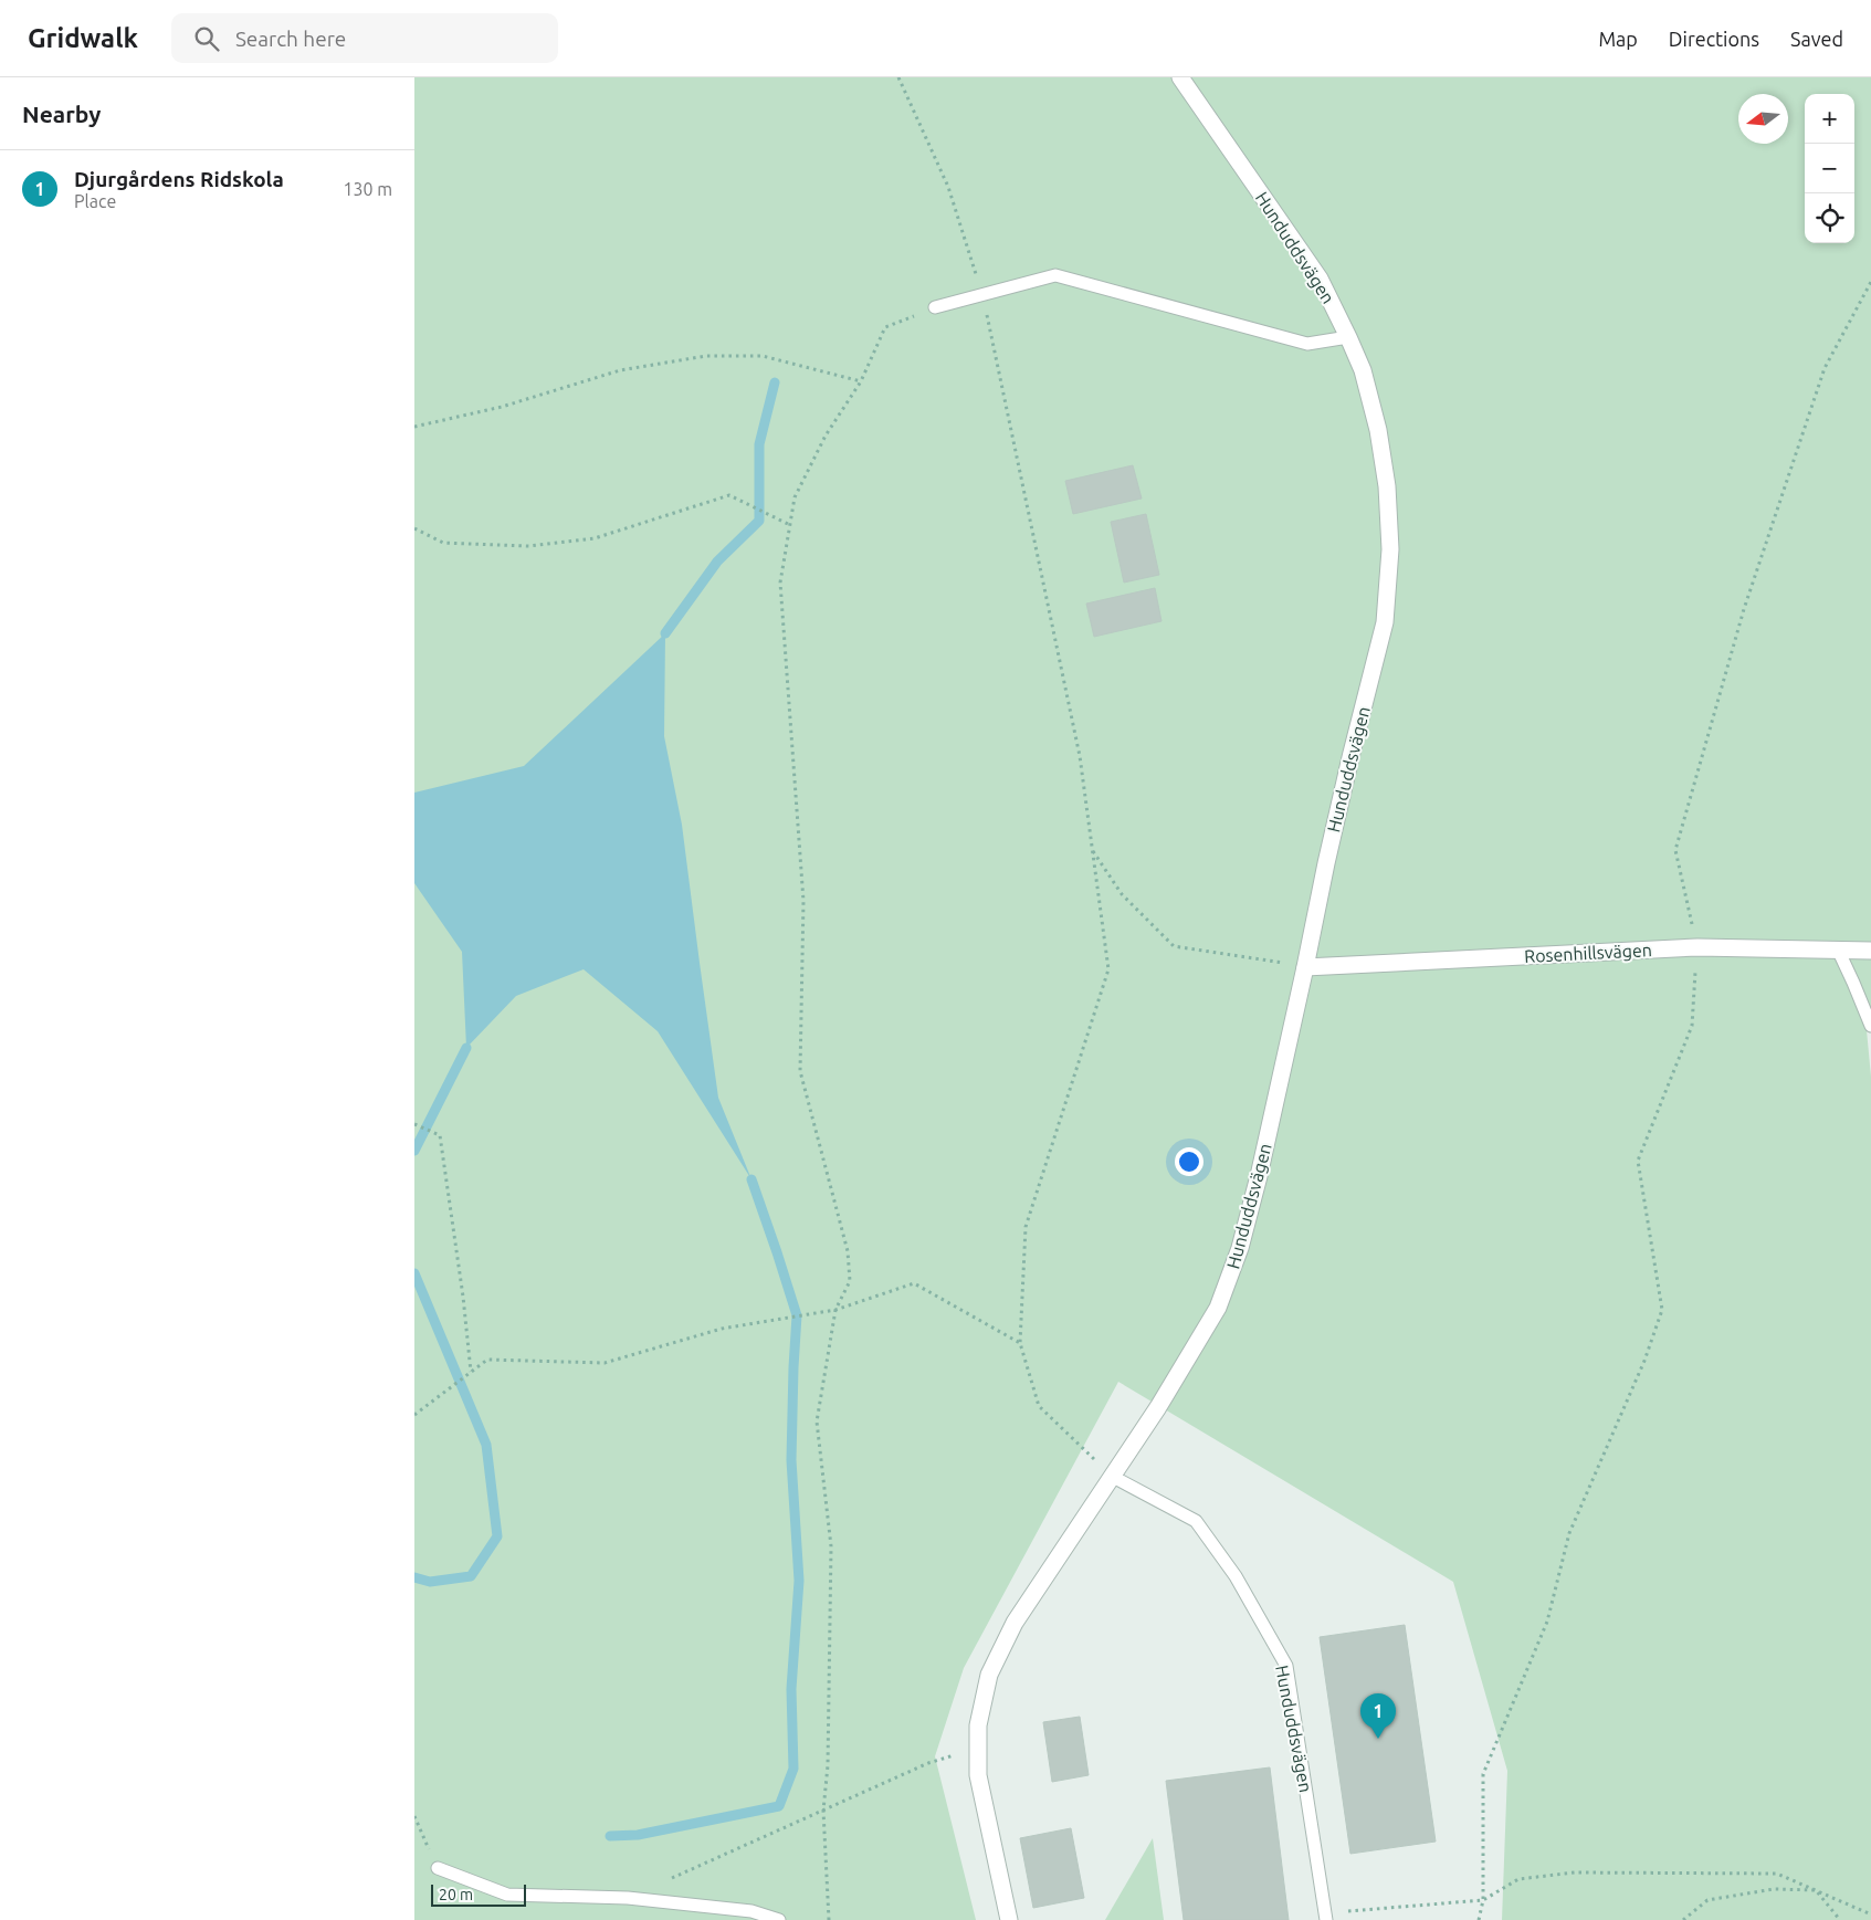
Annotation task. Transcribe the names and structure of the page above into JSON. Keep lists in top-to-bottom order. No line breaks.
{"streets":{"street":["Hunduddsvägen","Rosenhillsvägen"]},"crossings":[["Hunduddsvägen","Rosenhillsvägen"]],"scale_bar":"20 m","north":"left","page":{"header":"Gridwalk","search":"Search here","nav":["Map","Directions","Saved"],"heading":"Nearby","map_buttons":["+","−"],"list":[{"mark":"1","name":"Djurgårdens Ridskola","note":"Place","value":"130 m"}],"pins":"1","scale":"20 m"}}
